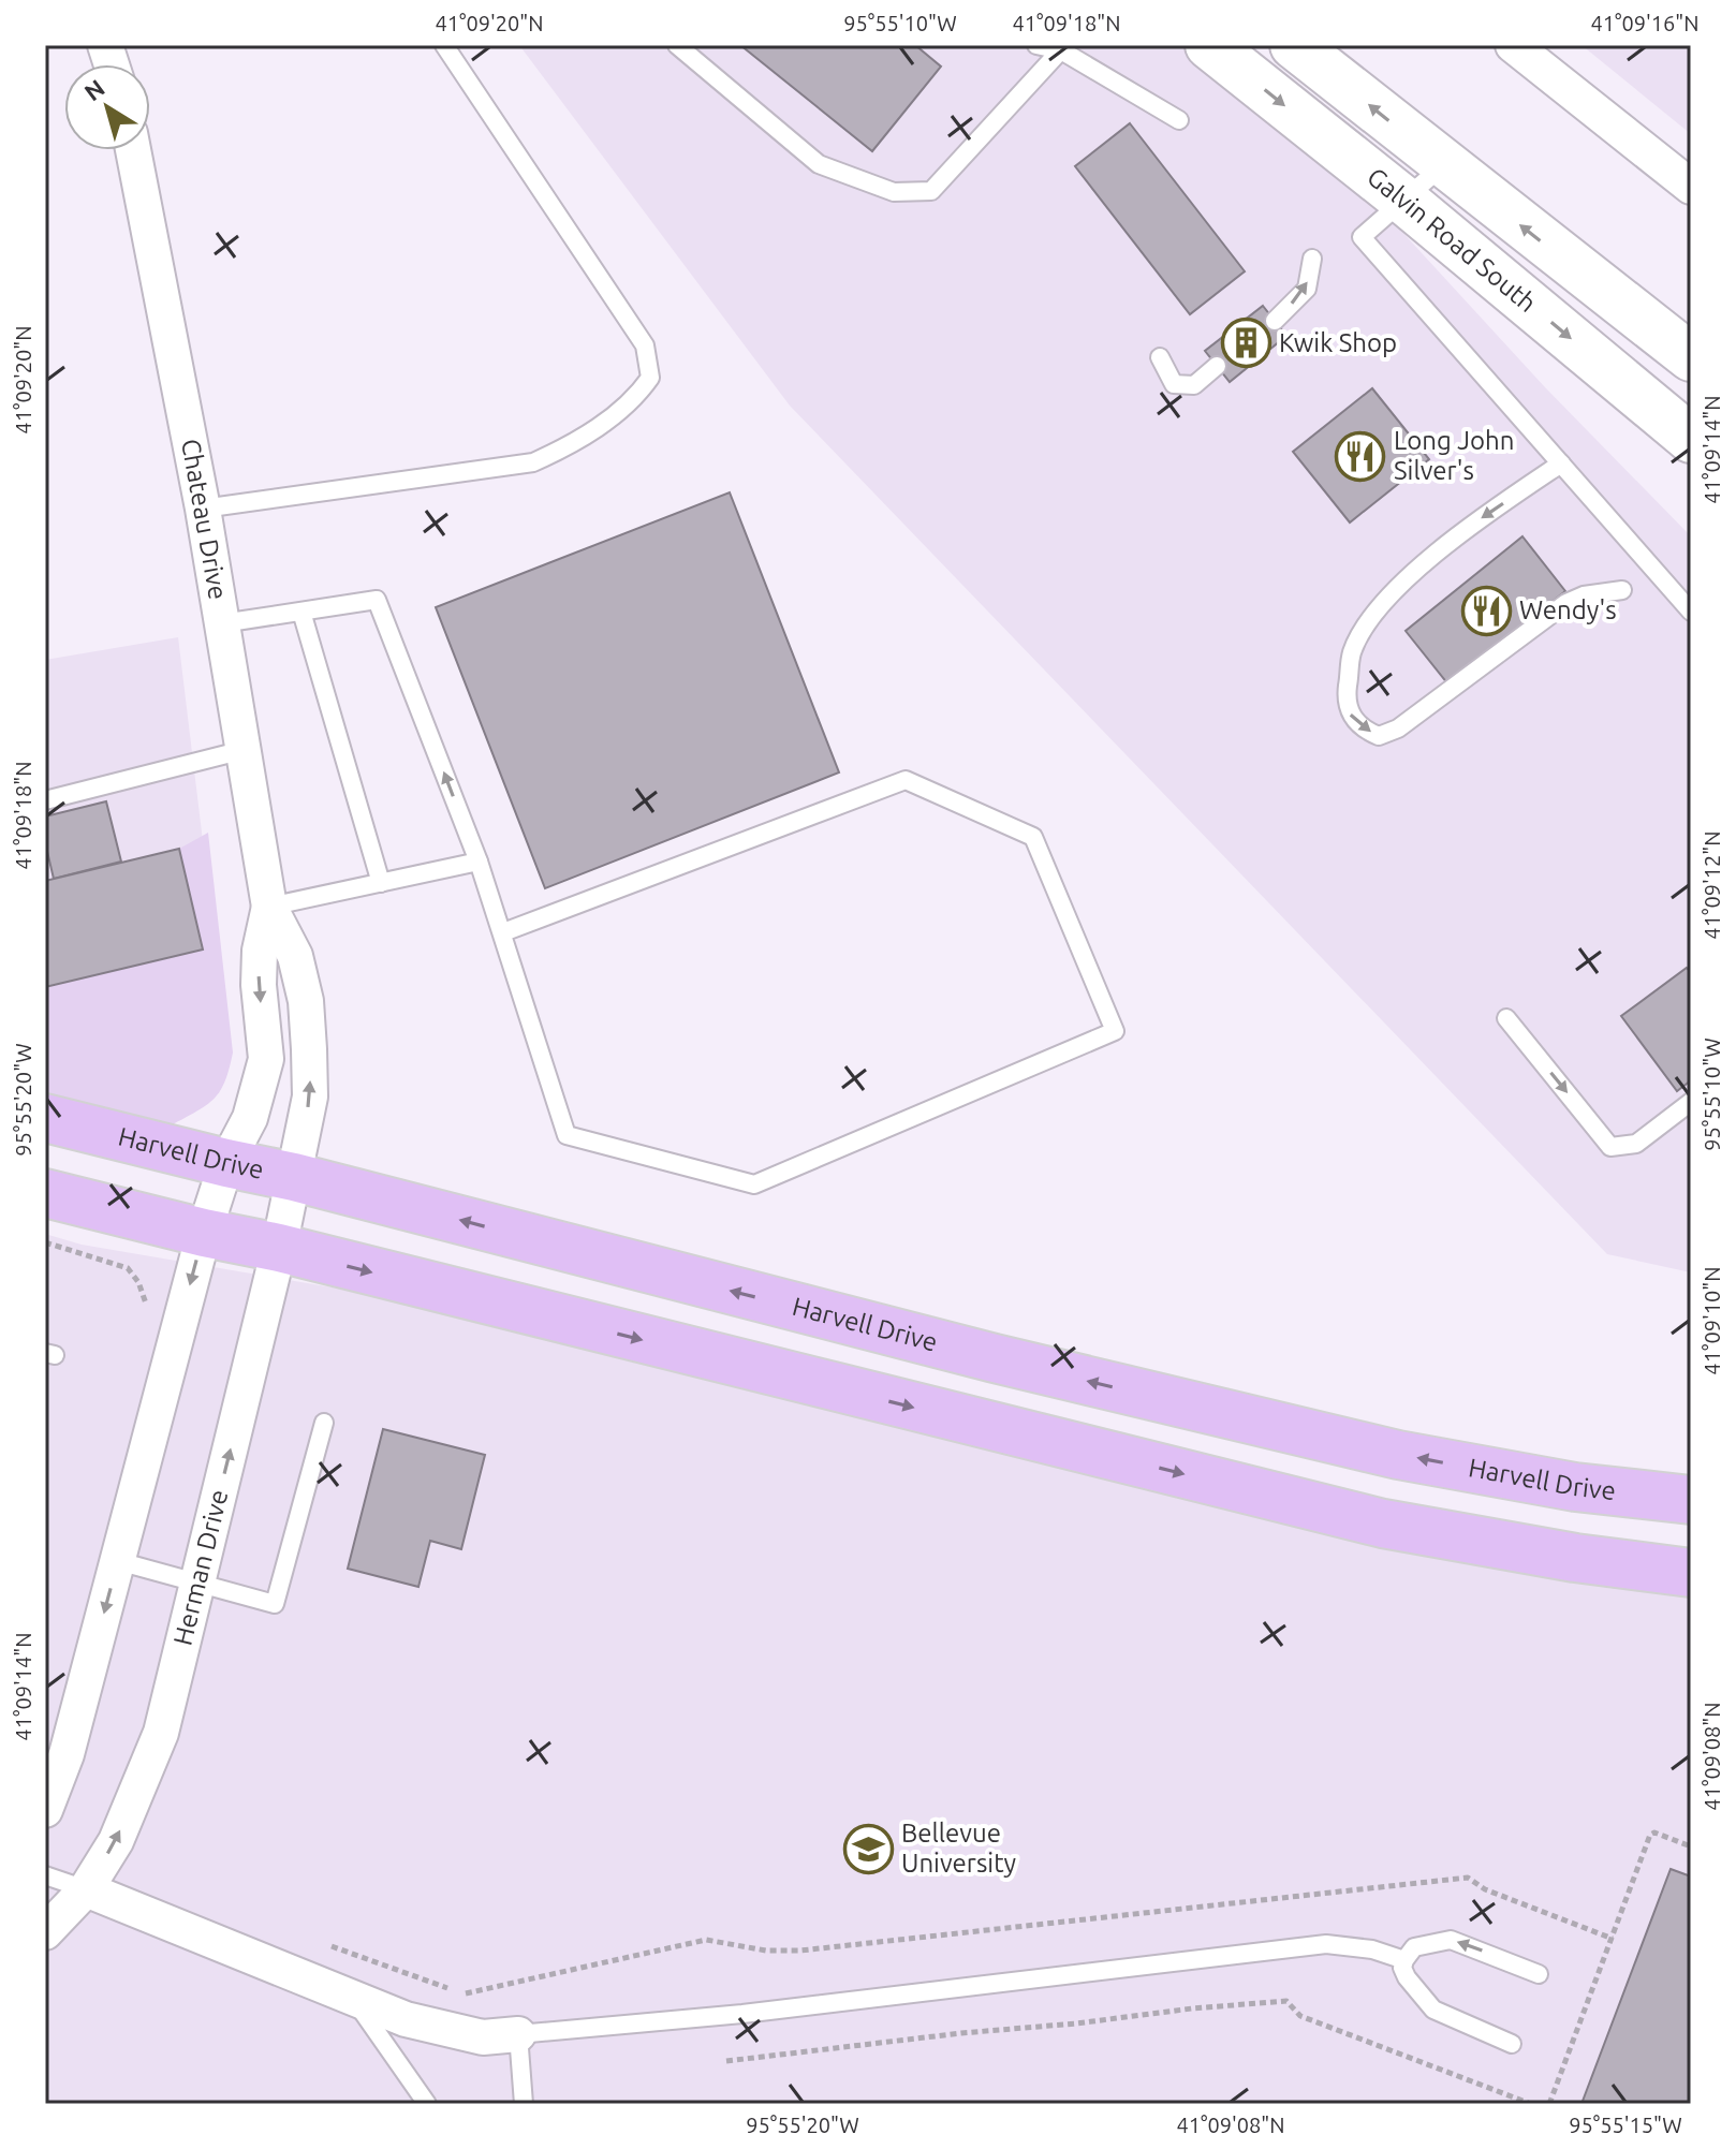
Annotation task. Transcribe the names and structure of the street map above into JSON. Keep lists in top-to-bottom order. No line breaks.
{"streets":{"main road":["Galvin Road South","Harvell Drive"],"street":["Chateau Drive","Herman Drive"]},"crossings":[["Chateau Drive","Harvell Drive"],["Chateau Drive","Herman Drive"],["Harvell Drive","Herman Drive"]],"places":{"building":["Kwik Shop"],"restaurant":["Long John Silver's","Wendy's"],"school or university":["Bellevue University"]},"north":"top left","coordinates":["41°09'20\"N","95°55'10\"W","41°09'18\"N","41°09'16\"N","41°09'14\"N","41°09'12\"N","95°55'20\"W","41°09'10\"N","41°09'08\"N","95°55'15\"W"]}
